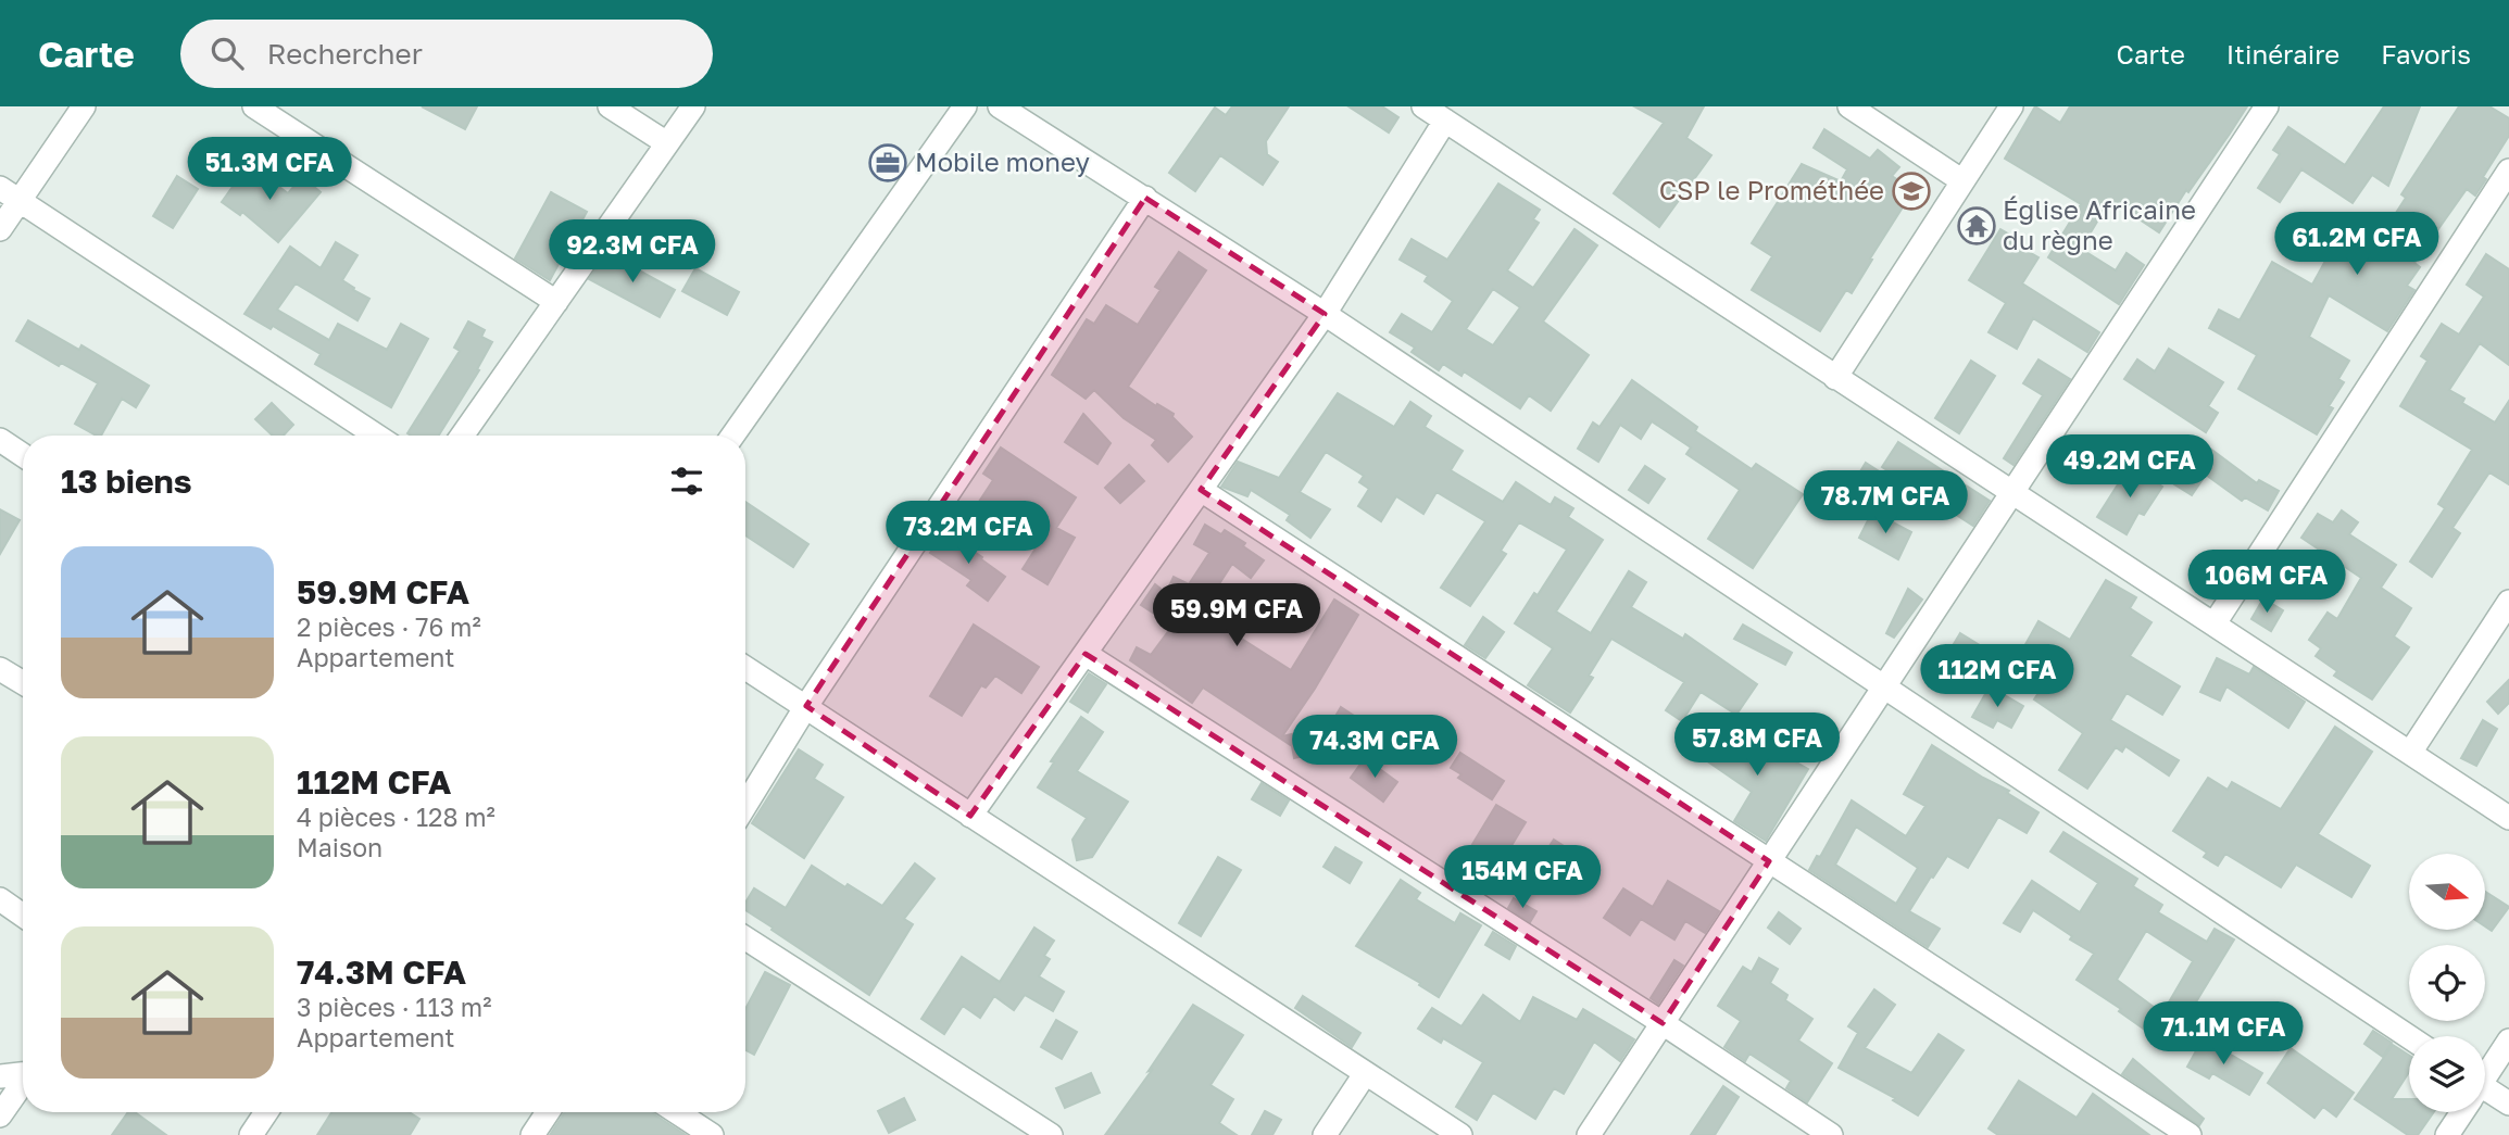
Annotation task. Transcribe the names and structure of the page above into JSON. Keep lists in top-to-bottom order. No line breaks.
{"places":{"office":["Mobile money"],"school or university":["CSP le Prométhée"],"temple":["Église Africaine du règne"]},"north":"right","page":{"header":"Carte","search":"Rechercher","nav":["Carte","Itinéraire","Favoris"],"price":["51.3M CFA","61.2M CFA","92.3M CFA","49.2M CFA","78.7M CFA","73.2M CFA","106M CFA","59.9M CFA","112M CFA","57.8M CFA","74.3M CFA","154M CFA","71.1M CFA"],"heading":"13 biens","list":[{"name":"59.9M CFA","note":"2 pièces · 76 m² · Appartement"},{"name":"112M CFA","note":"4 pièces · 128 m² · Maison"},{"name":"74.3M CFA","note":"3 pièces · 113 m² · Appartement"}]}}
